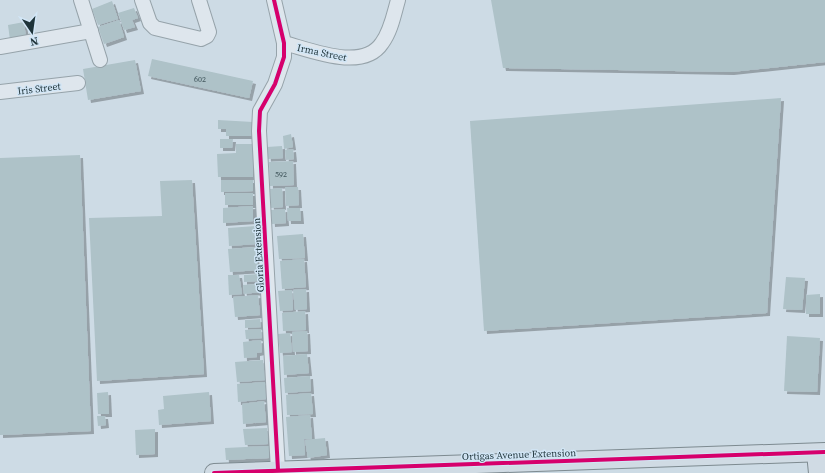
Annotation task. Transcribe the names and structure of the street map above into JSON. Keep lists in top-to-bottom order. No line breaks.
{"streets":{"main road":["Ortigas Avenue Extension"],"street":["Irma Street","Iris Street","Gloria Extension"]},"crossings":[["Irma Street","Gloria Extension"],["Gloria Extension","Ortigas Avenue Extension"]],"house_numbers":["602","592"],"north":"bottom"}
